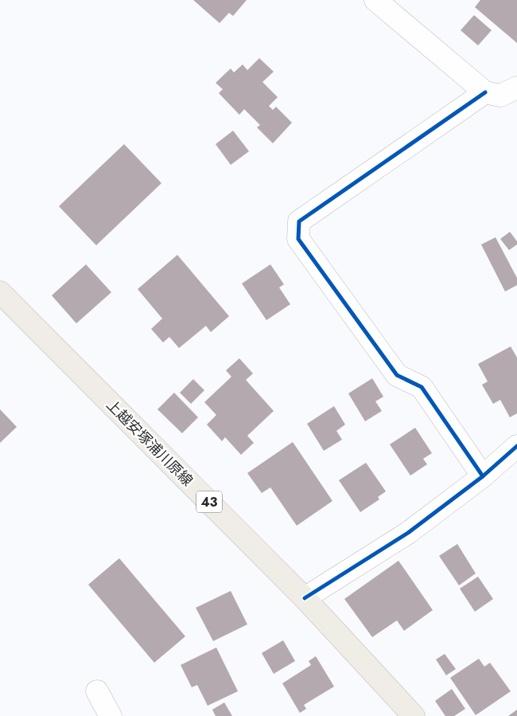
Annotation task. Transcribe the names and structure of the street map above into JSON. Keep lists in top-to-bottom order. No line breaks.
{"streets":{"main road":["上越安塚浦川原線","43"]}}
